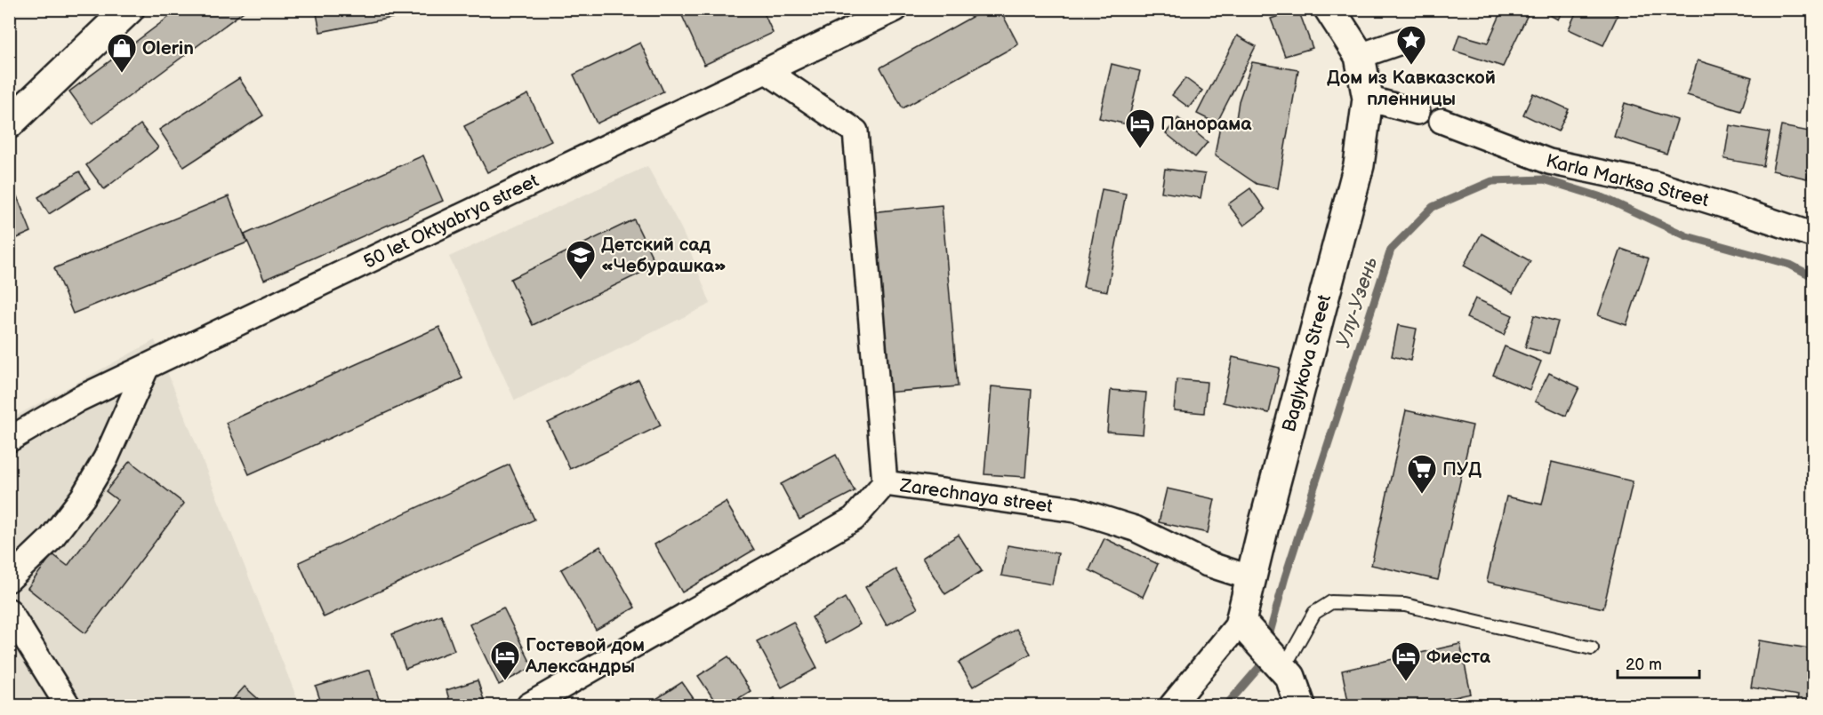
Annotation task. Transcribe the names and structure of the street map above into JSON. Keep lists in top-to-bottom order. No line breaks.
{"streets":{"main road":["Baglykova Street"],"street":["Karla Marksa Street","50 let Oktyabrya street","Zarechnaya street"]},"crossings":[["Baglykova Street","Zarechnaya street"]],"water":["Улу-Узень"],"places":{"place":["Дом из Кавказской пленницы"],"shop":["Olerin"],"hotel":["Панорама","Гостевой дом Александры","Фиеста"],"school or university":["Детский сад «Чебурашка»"],"supermarket":["ПУД"]},"scale_bar":"20 m"}
